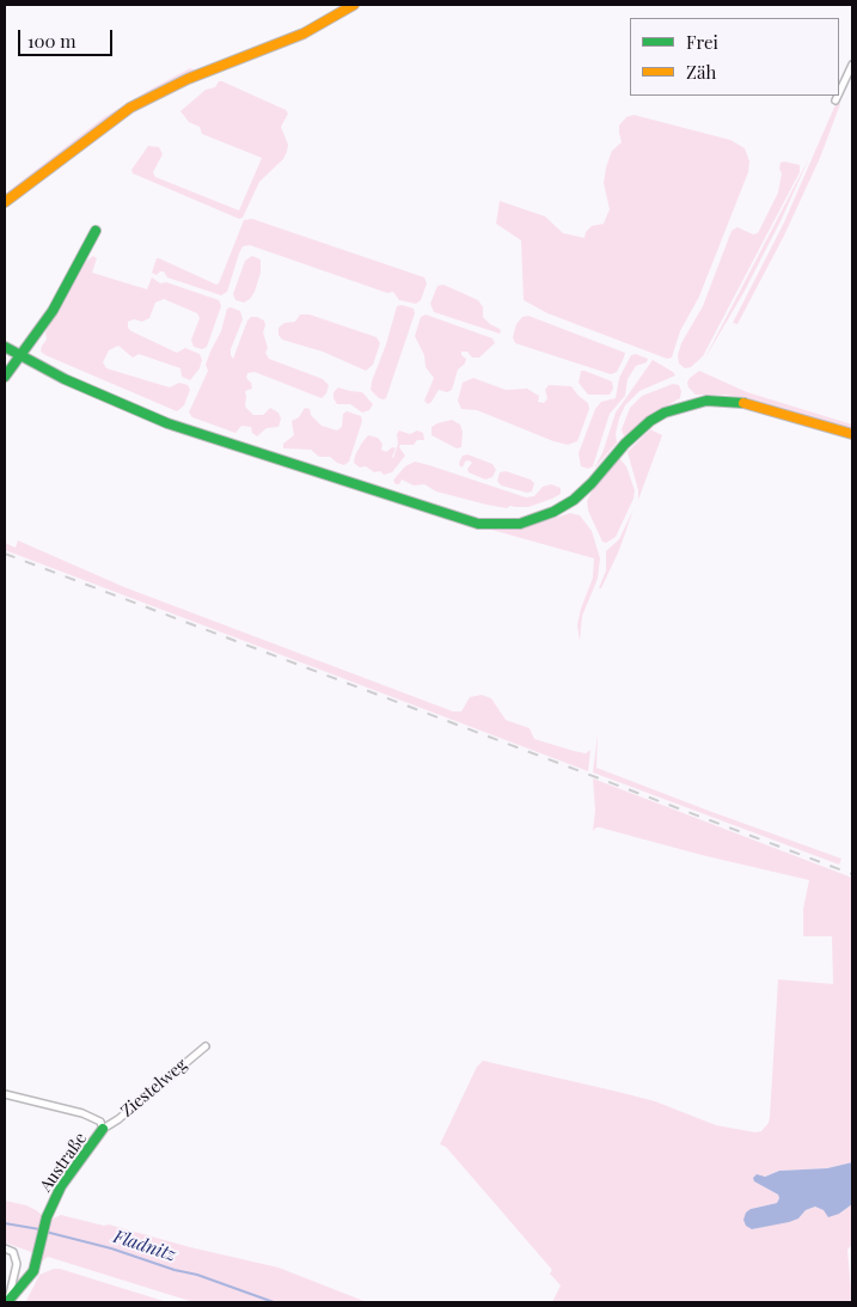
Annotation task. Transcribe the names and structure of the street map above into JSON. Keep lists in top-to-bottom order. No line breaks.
{"streets":{"main road":["Austraße"],"street":["Ziestelweg"]},"crossings":[["Ziestelweg","Austraße"]],"water":["Fladnitz"],"legend":["Frei","Zäh"],"scale_bar":"100 m"}
